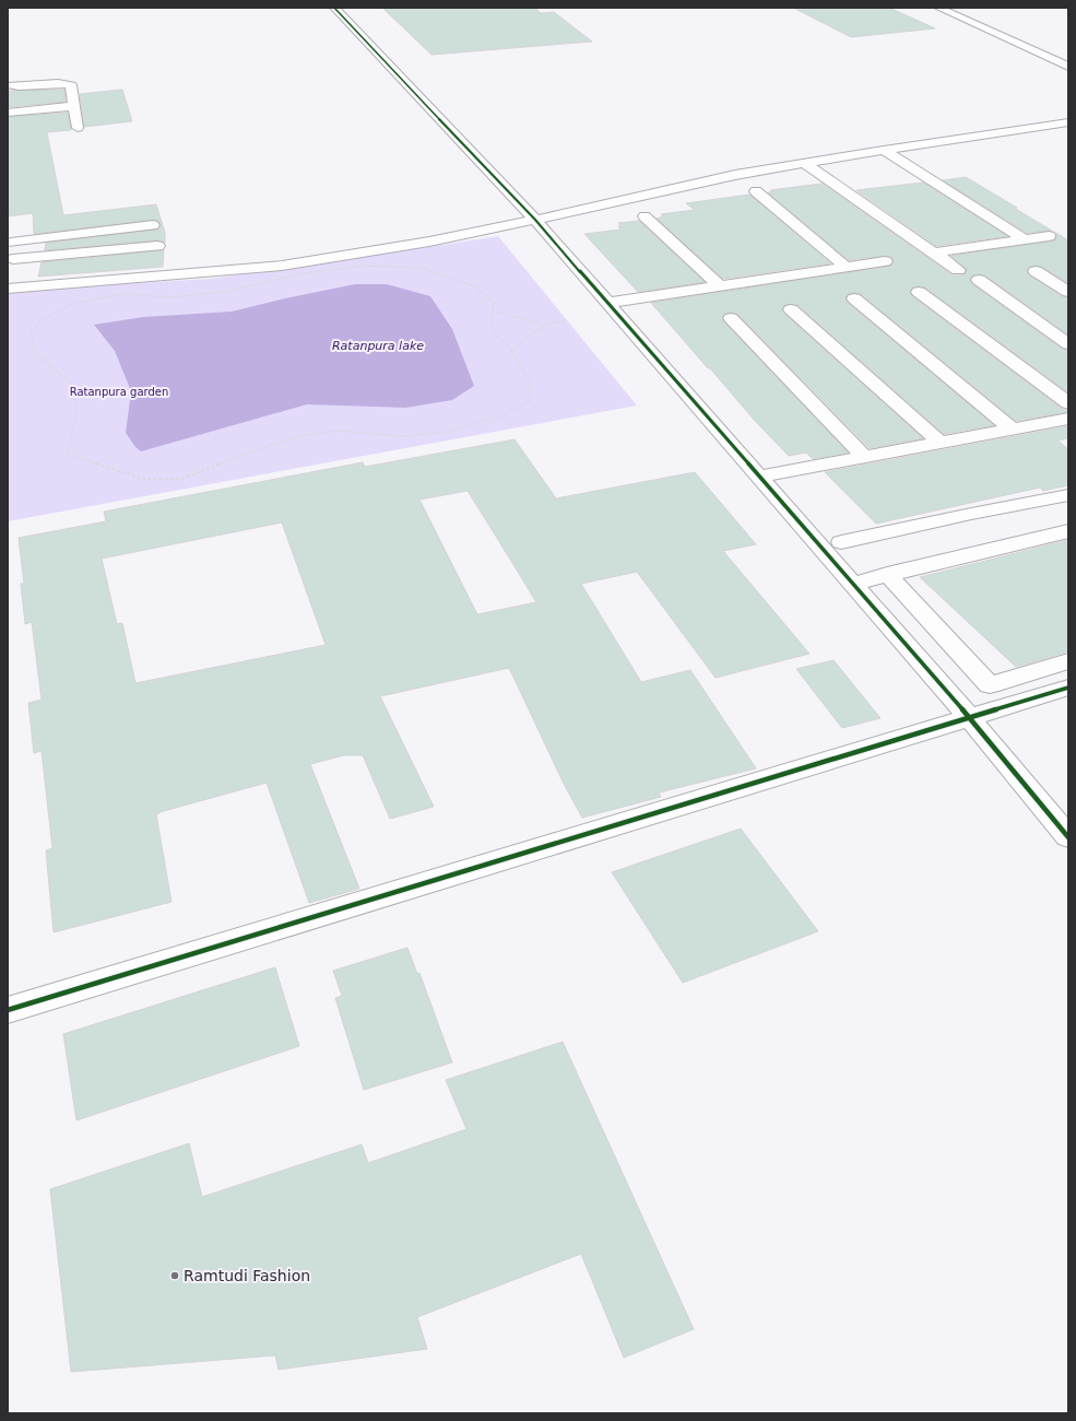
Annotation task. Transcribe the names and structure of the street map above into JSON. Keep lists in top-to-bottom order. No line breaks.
{"water":["Ratanpura lake"],"parks":["Ratanpura garden"],"places":["Ramtudi Fashion"]}
